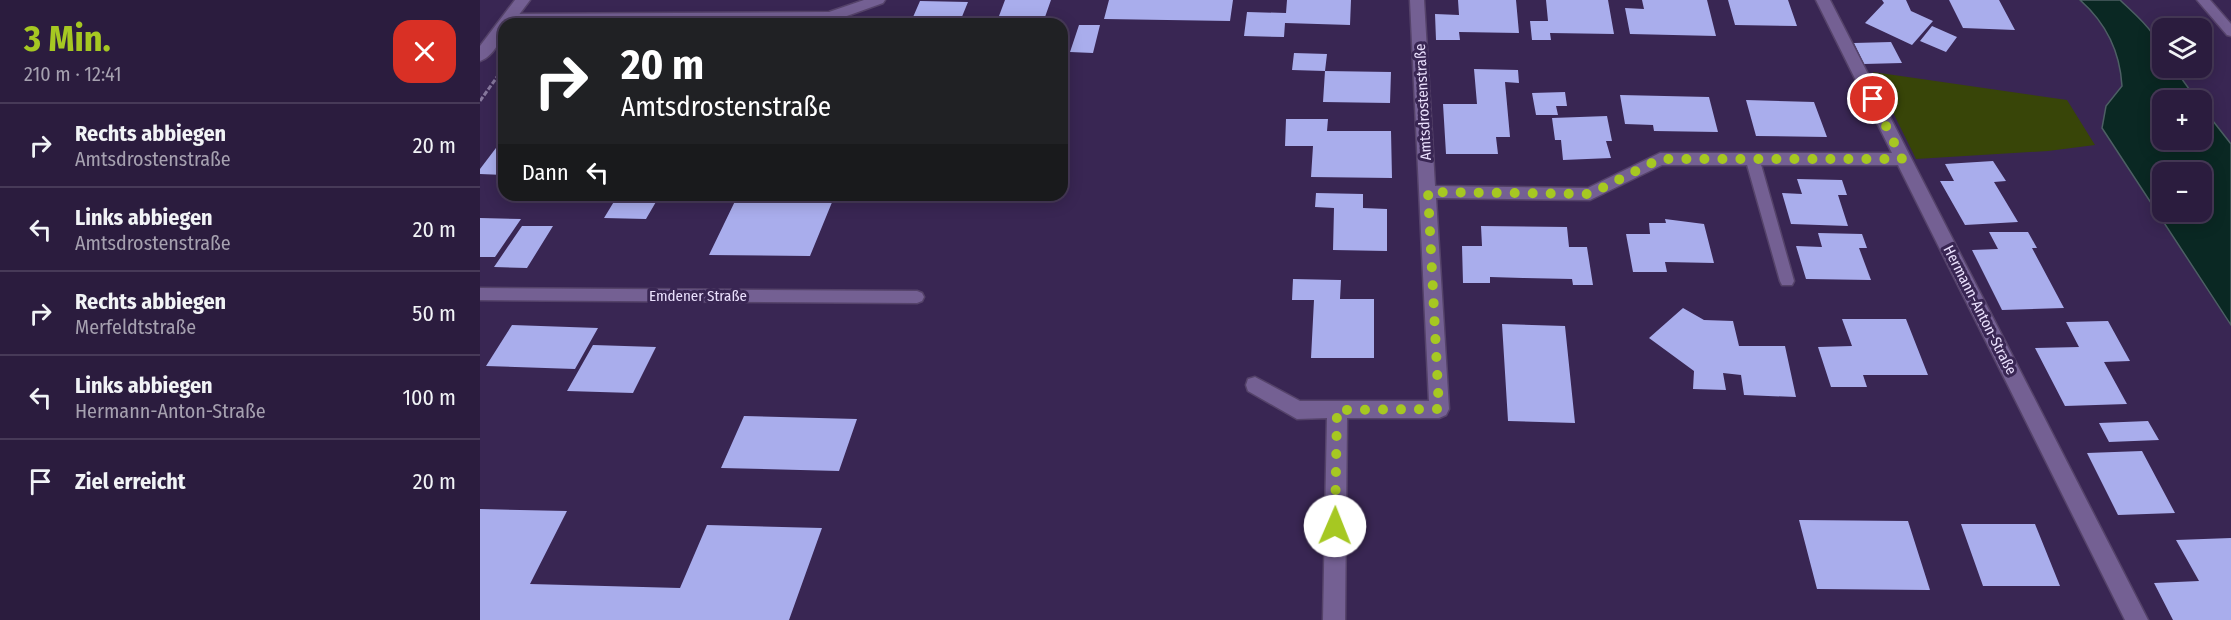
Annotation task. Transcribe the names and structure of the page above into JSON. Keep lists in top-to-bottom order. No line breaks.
{"streets":{"street":["Amtsdrostenstraße","Hermann-Anton-Straße"],"lane":["Emdener Straße"]},"page":{"heading":["3 Min.","210 m · 12:41"],"map_buttons":["+","−"],"turn":["20 m","Amtsdrostenstraße"],"list":[{"name":"Rechts abbiegen","note":"Amtsdrostenstraße","value":"20 m"},{"name":"Links abbiegen","note":"Amtsdrostenstraße","value":"20 m"},{"name":"Rechts abbiegen","note":"Merfeldtstraße","value":"50 m"},{"name":"Links abbiegen","note":"Hermann-Anton-Straße","value":"100 m"},{"name":"Ziel erreicht","value":"20 m"}],"then":"Dann"}}
